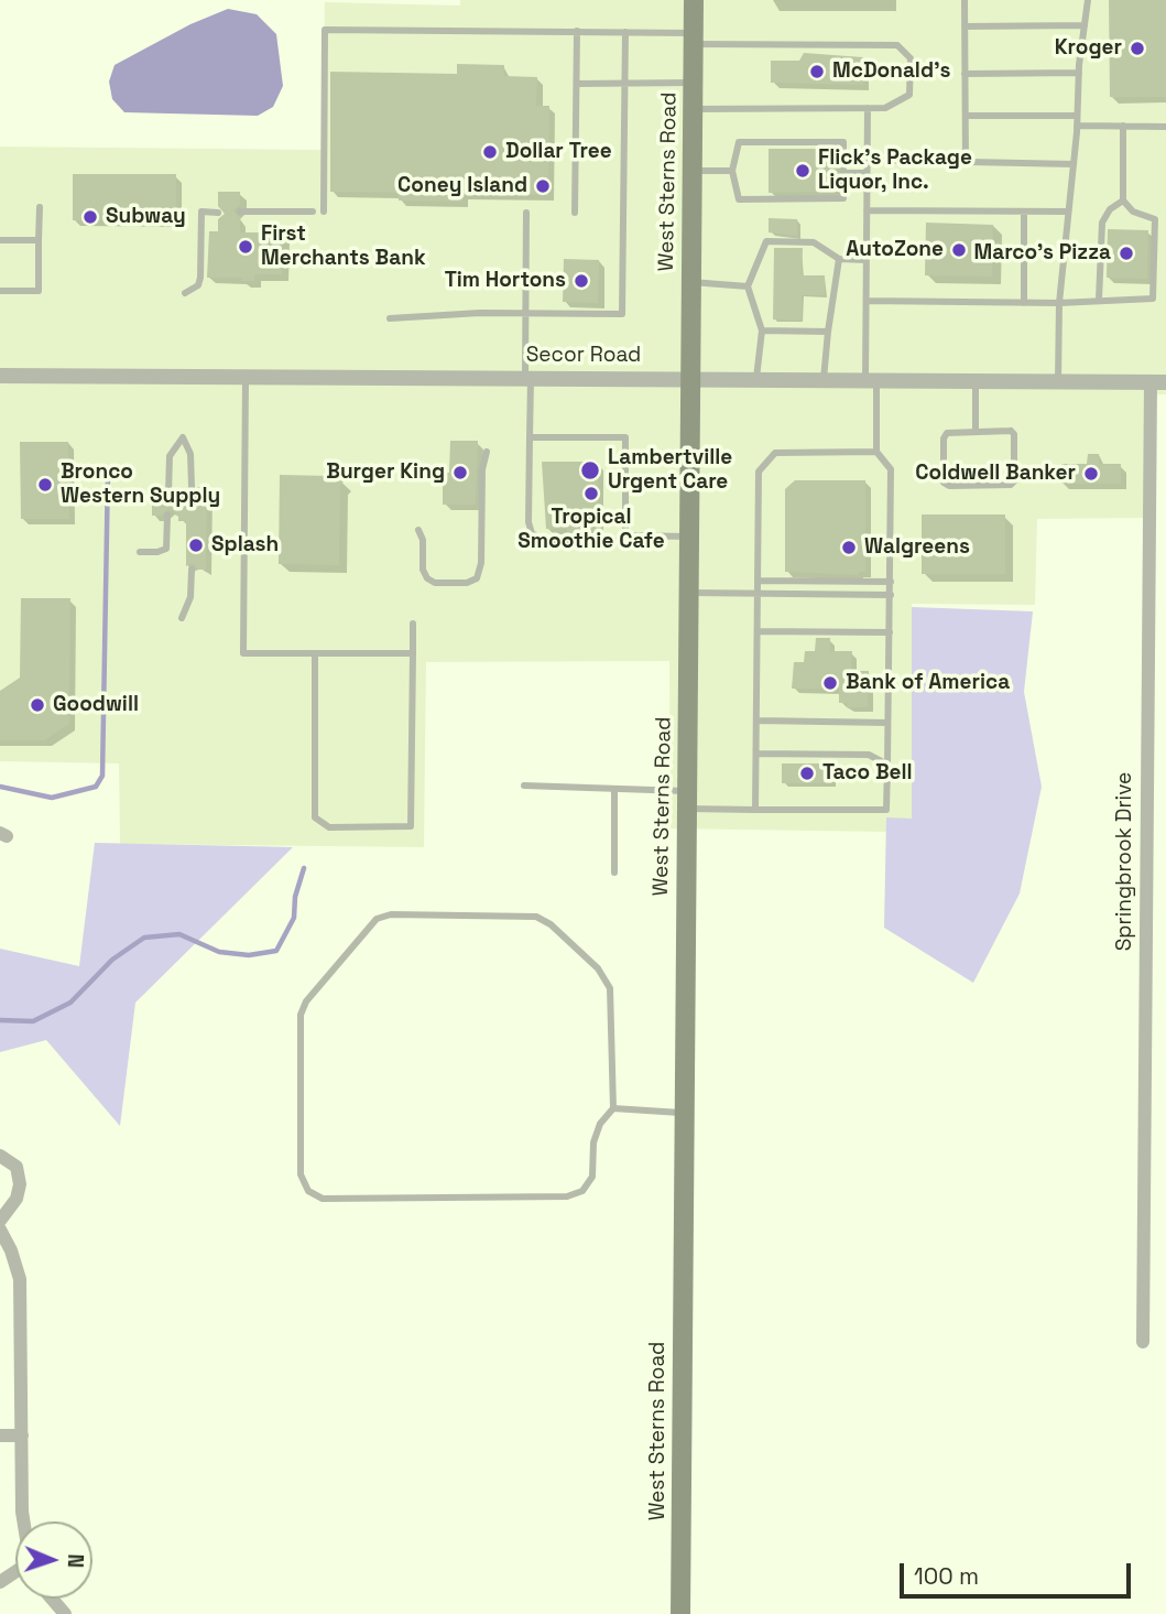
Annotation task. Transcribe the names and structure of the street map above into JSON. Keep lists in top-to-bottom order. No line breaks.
{"streets":{"main road":["West Sterns Road"],"street":["Secor Road","Springbrook Drive"]},"crossings":[["West Sterns Road","Secor Road"],["Secor Road","Springbrook Drive"]],"places":["Kroger","McDonald's","Dollar Tree","Flick's Package Liquor, Inc.","Coney Island","Subway","First Merchants Bank","AutoZone","Marco's Pizza","Tim Hortons","Lambertville Urgent Care","Burger King","Coldwell Banker","Bronco Western Supply","Tropical Smoothie Cafe","Splash","Walgreens","Bank of America","Goodwill","Taco Bell"],"scale_bar":"100 m","north":"right"}
